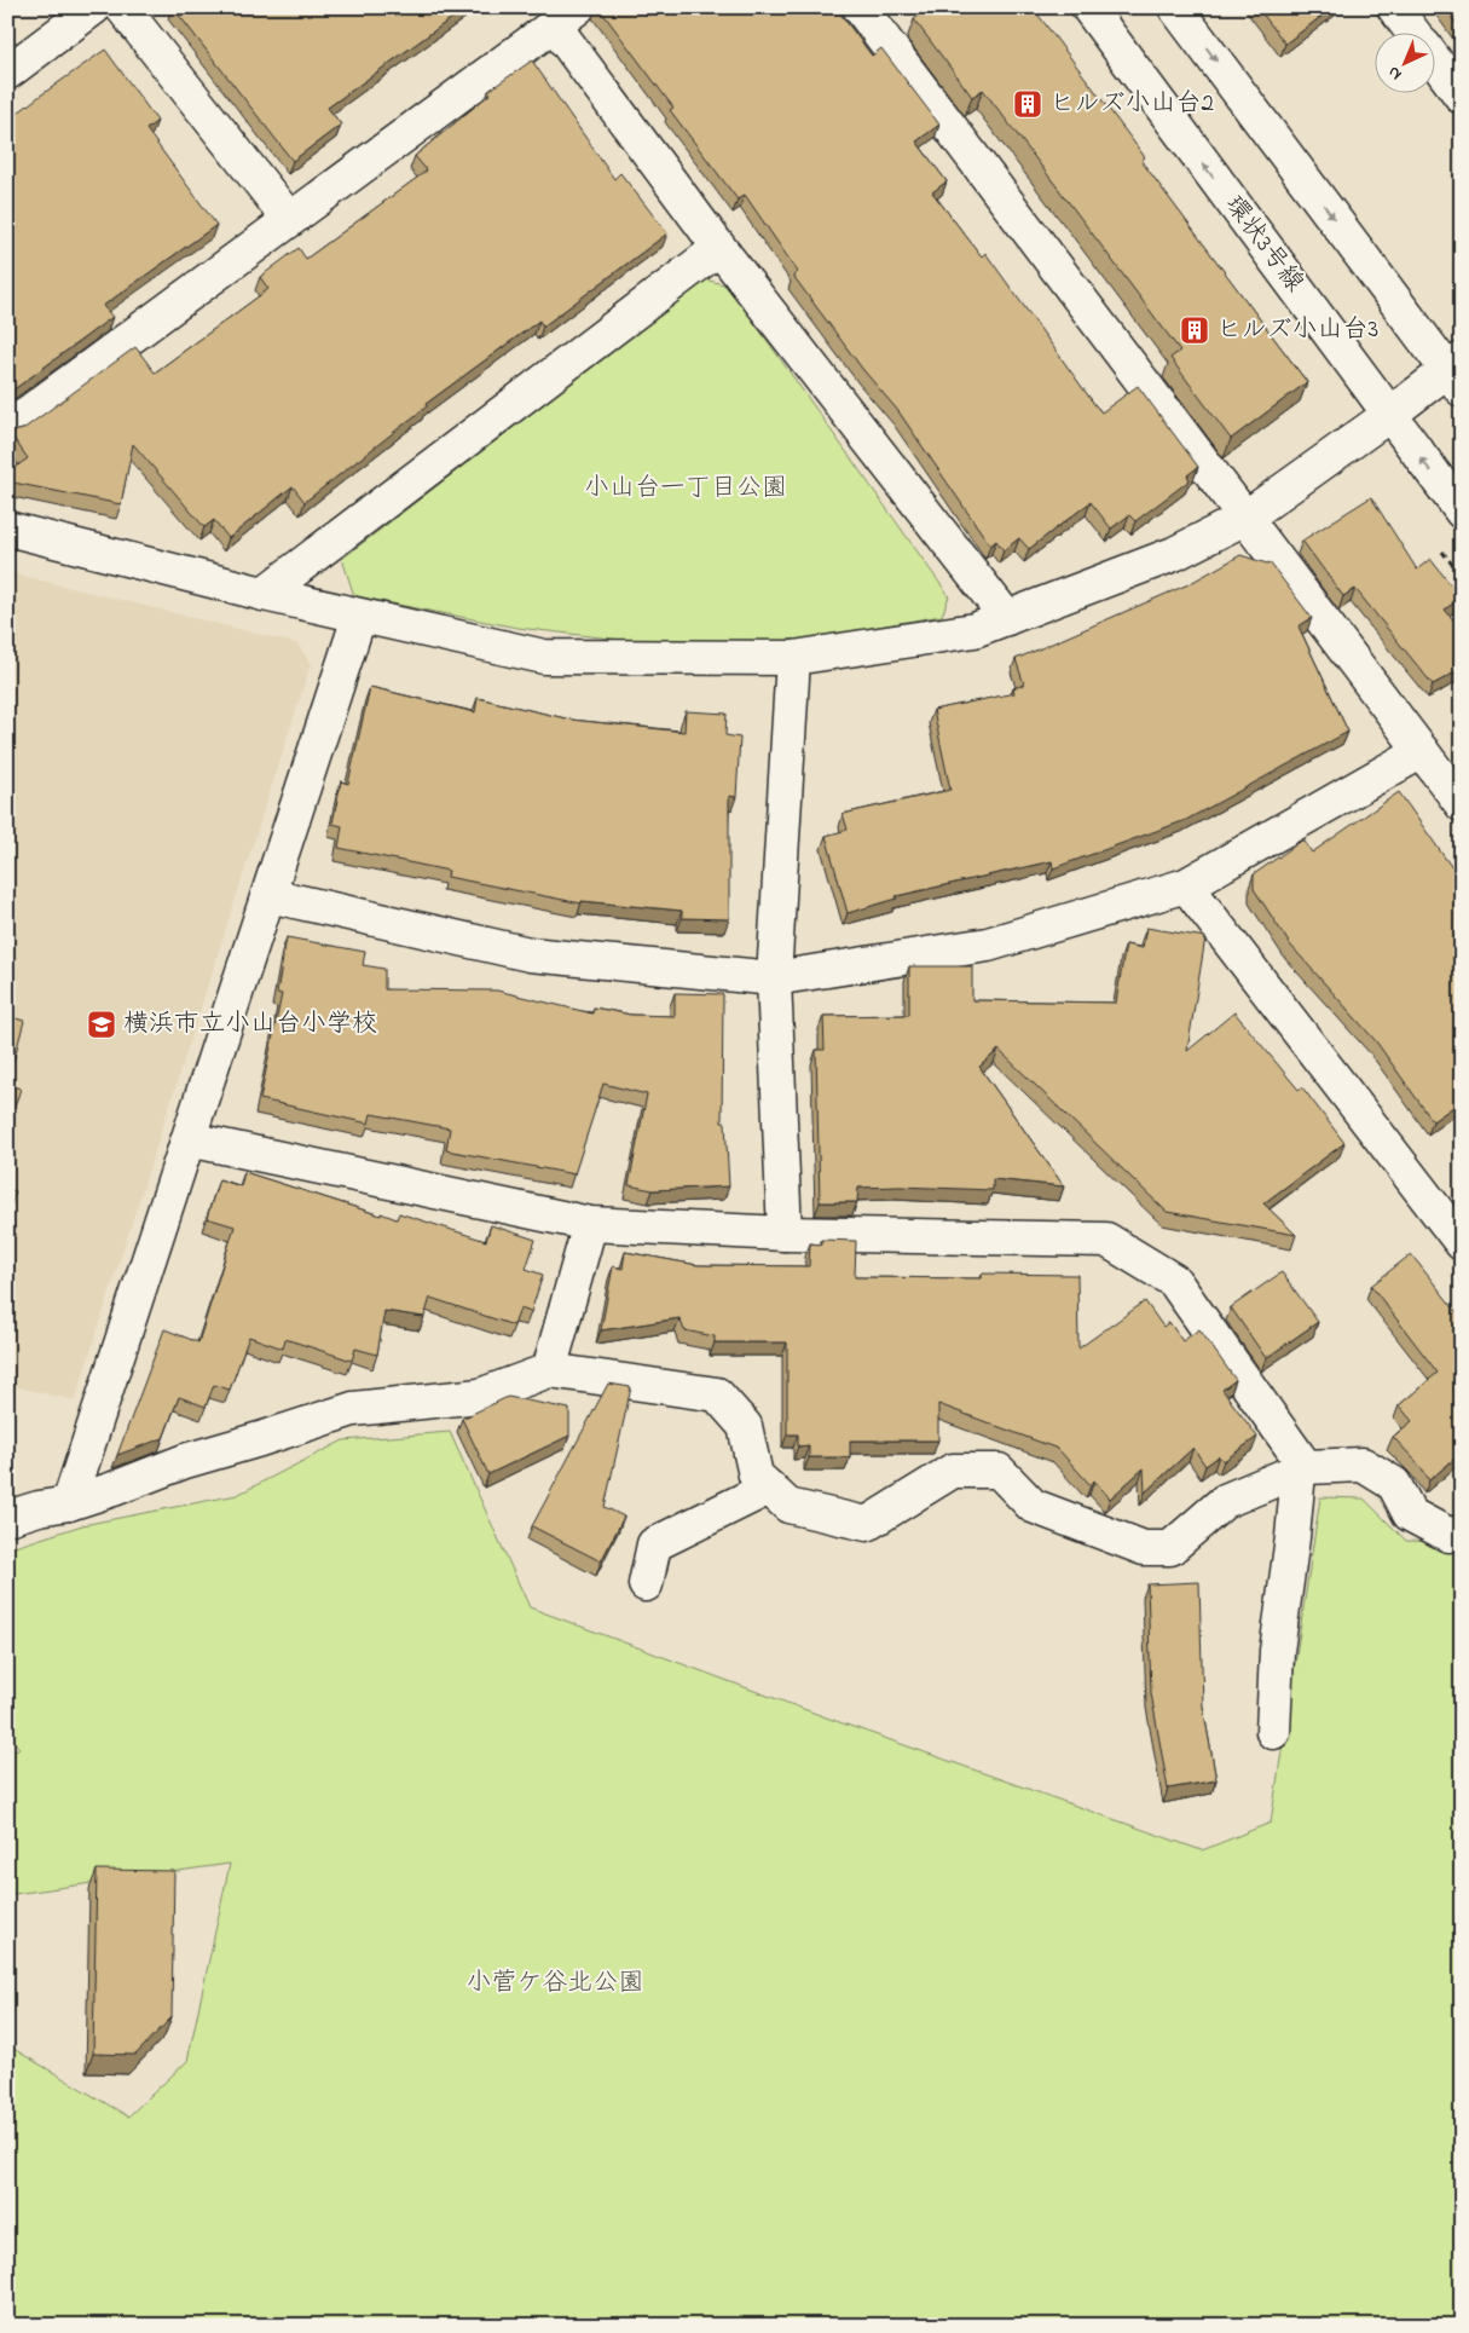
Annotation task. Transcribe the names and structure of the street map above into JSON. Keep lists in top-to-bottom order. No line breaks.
{"streets":{"street":["環状3号線"]},"parks":["小山台一丁目公園","小菅ケ谷北公園"],"places":{"building":["ヒルズ小山台2","ヒルズ小山台3"],"school or university":["横浜市立小山台小学校"]},"north":"bottom left"}
